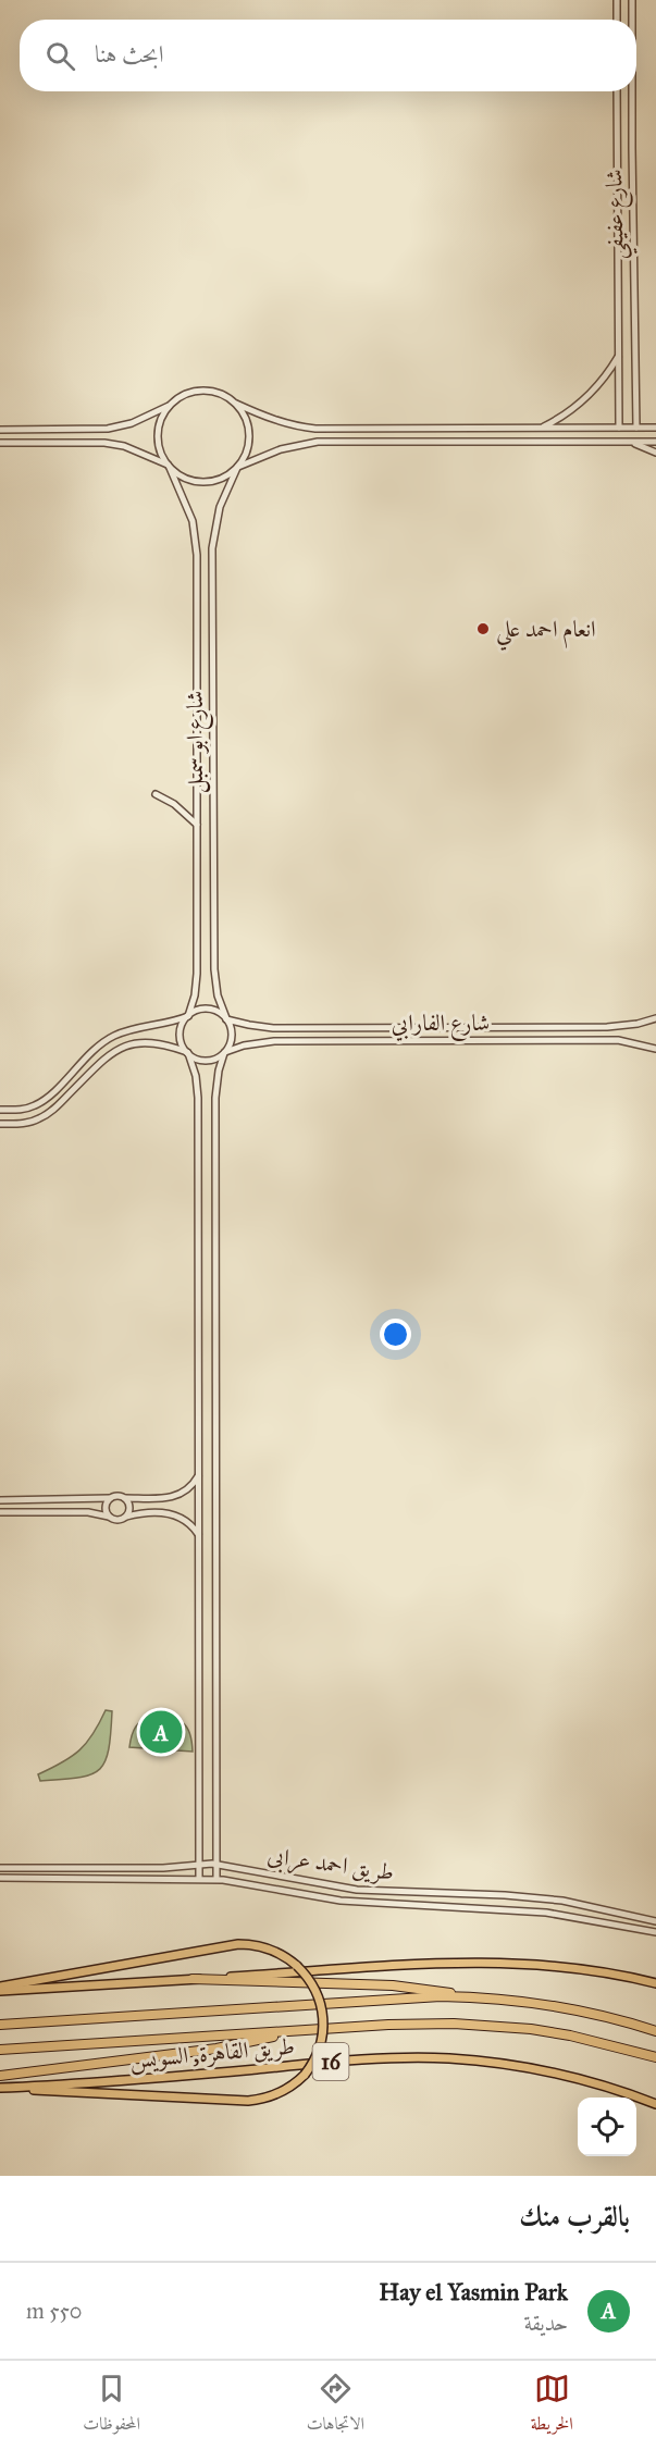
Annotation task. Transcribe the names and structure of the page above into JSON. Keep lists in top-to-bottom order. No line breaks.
{"streets":{"highway":["طريق القاهرة, السويس","16"],"street":["شارع عفيفي","شارع ابو سمبل","شارع الفارابي","طريق احمد عرابى"]},"crossings":[["شارع ابو سمبل","شارع الفارابي"]],"places":["انعام احمد علي"],"page":{"search":"ابحث هنا","pins":"A","heading":"بالقرب منك","list":[{"mark":"A","name":"Hay el Yasmin Park","note":"حديقة","value":"550 m"}],"nav":["الخريطة","الاتجاهات","المحفوظات"]}}
